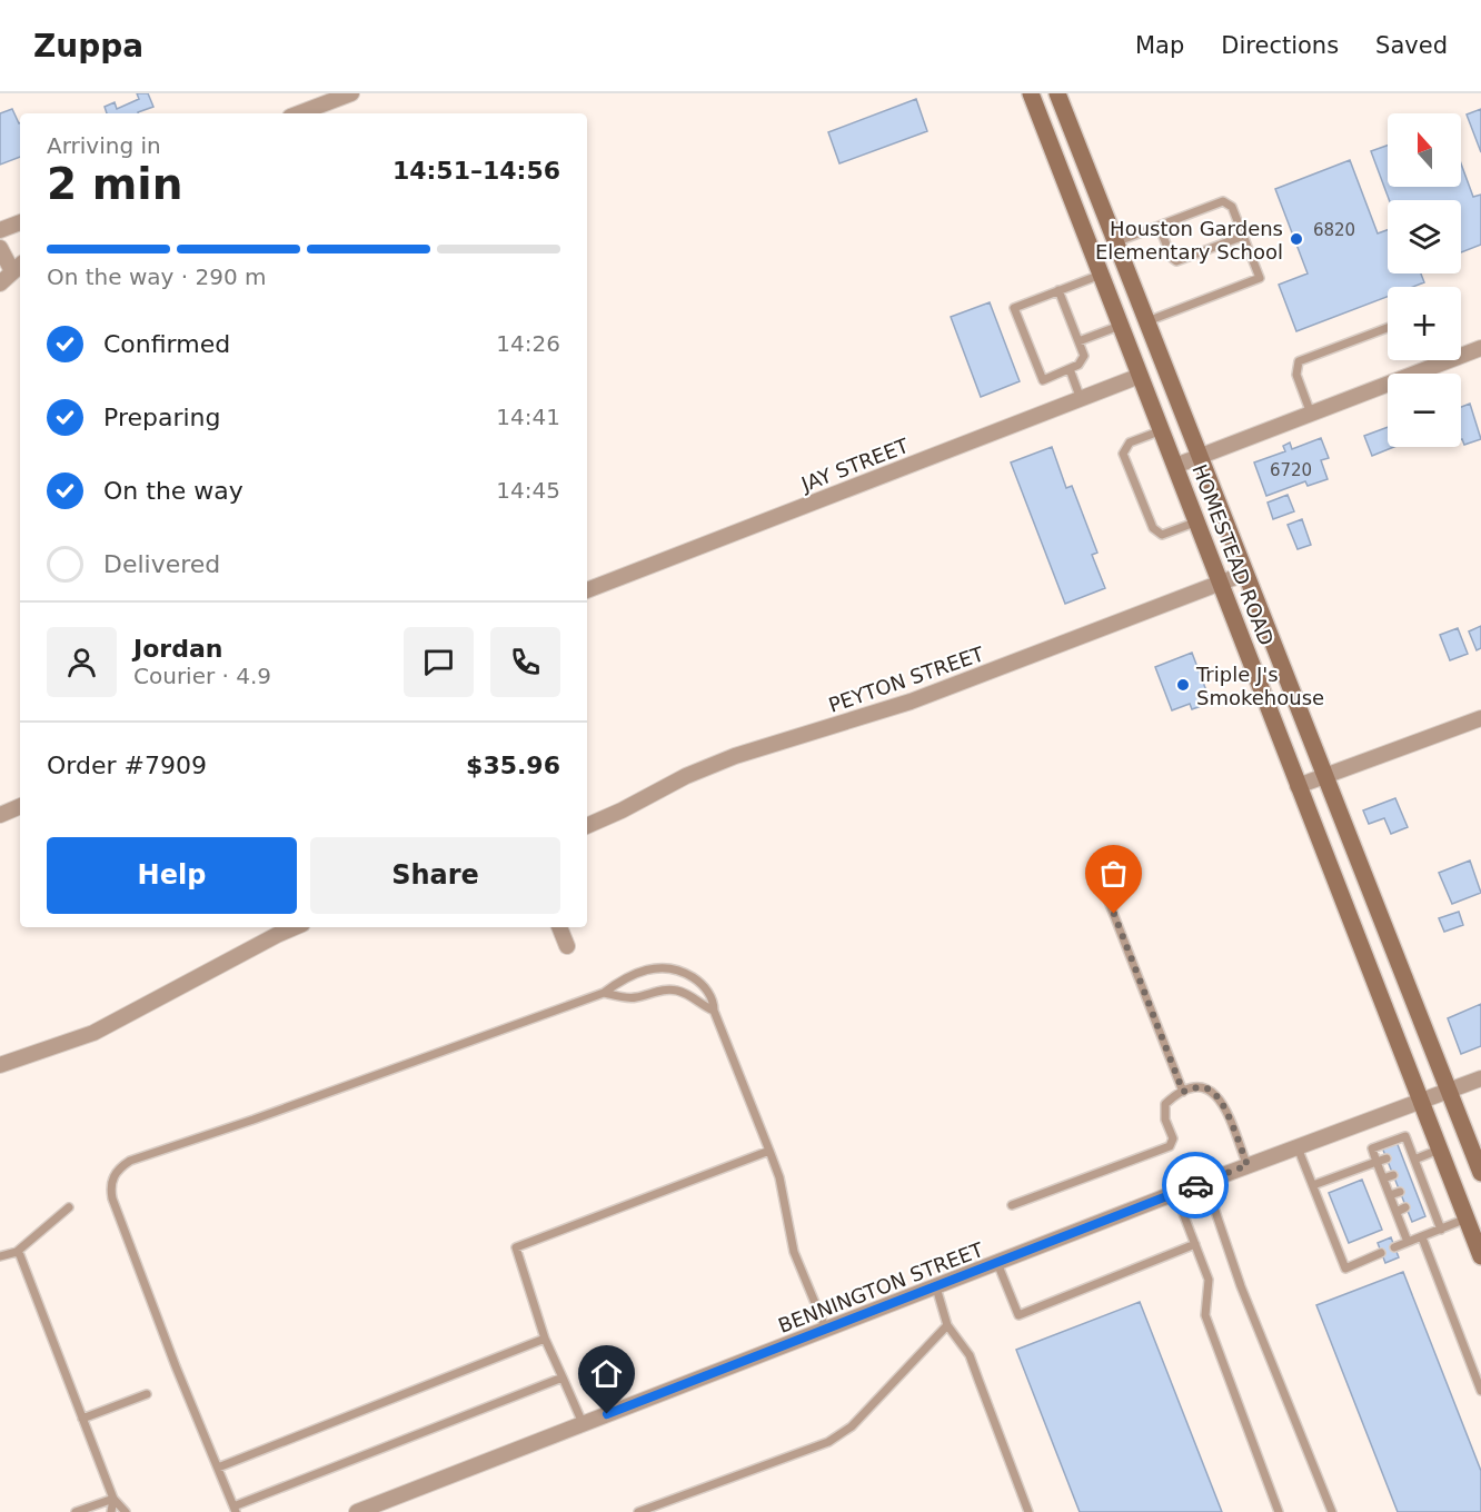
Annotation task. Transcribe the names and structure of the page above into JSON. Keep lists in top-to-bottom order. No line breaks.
{"streets":{"main road":["HOMESTEAD ROAD"],"street":["JAY STREET","PEYTON STREET","BENNINGTON STREET"]},"crossings":[["JAY STREET","HOMESTEAD ROAD"],["HOMESTEAD ROAD","PEYTON STREET"],["HOMESTEAD ROAD","BENNINGTON STREET"]],"places":["Houston Gardens Elementary School","Triple J's Smokehouse"],"house_numbers":["6820","6720"],"north":"top","page":{"header":"Zuppa","nav":["Map","Directions","Saved"],"map_buttons":["+","−"],"heading":["2 min","Arriving in","14:51–14:56"],"panel":["Jordan","Courier · 4.9","Order #7909","$35.96"],"bar":"On the way · 290 m","list":[["Confirmed","14:26"],["Preparing","14:41"],["On the way","14:45"],"Delivered"],"buttons":["Help","Share"]}}
